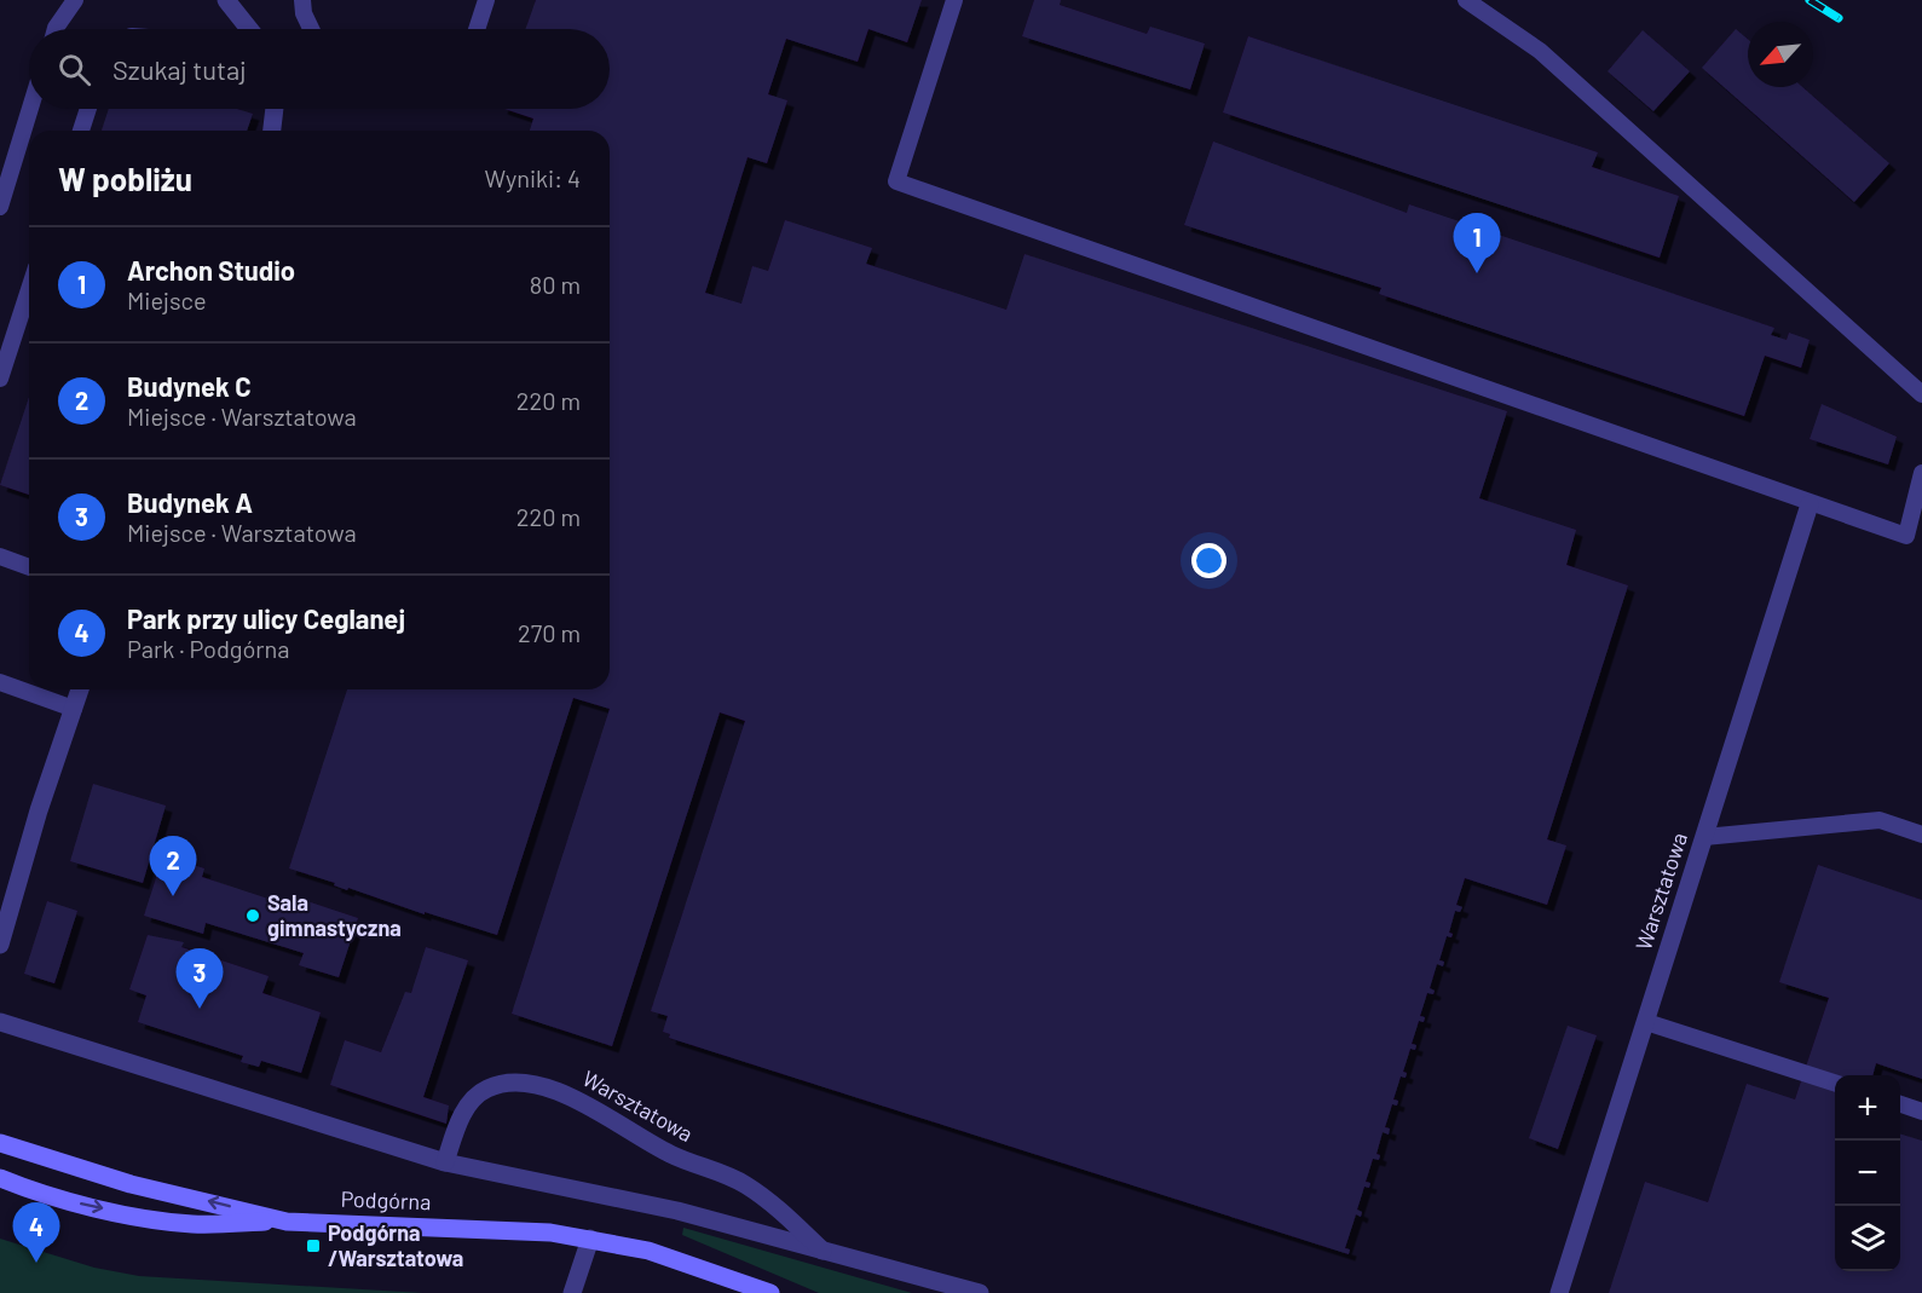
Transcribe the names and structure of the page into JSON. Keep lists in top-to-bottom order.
{
  "streets": {
    "street": ["Warsztatowa", "Podgórna"]
  },
  "places": {
    "other": ["Sala gimnastyczna"],
    "transit": ["Podgórna /Warsztatowa"]
  },
  "north": "bottom left",
  "page": {
    "search": "Szukaj tutaj",
    "heading": ["W pobliżu", "Wyniki: 4"],
    "pins": [
      "1",
      "2",
      "3",
      "4"
    ],
    "list": [
      {
        "mark": "1",
        "name": "Archon Studio",
        "note": "Miejsce",
        "value": "80 m"
      },
      {
        "mark": "2",
        "name": "Budynek C",
        "note": "Miejsce · Warsztatowa",
        "value": "220 m"
      },
      {
        "mark": "3",
        "name": "Budynek A",
        "note": "Miejsce · Warsztatowa",
        "value": "220 m"
      },
      {
        "mark": "4",
        "name": "Park przy ulicy Ceglanej",
        "note": "Park · Podgórna",
        "value": "270 m"
      }
    ],
    "map_buttons": ["+", "−"]
  }
}
